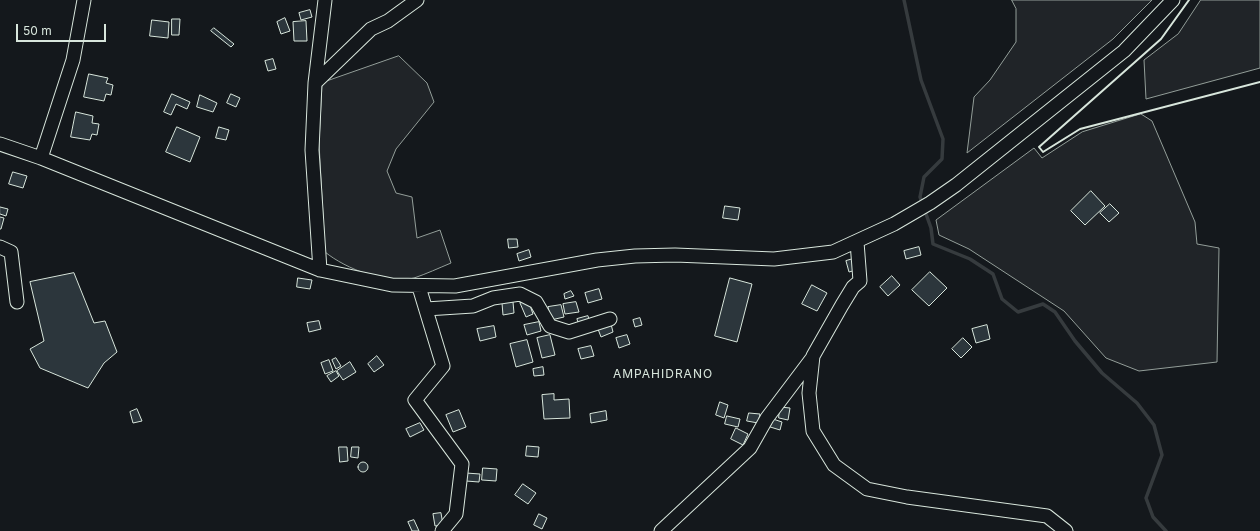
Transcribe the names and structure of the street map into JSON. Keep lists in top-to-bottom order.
{
  "districts": ["AMPAHIDRANO"],
  "scale_bar": "50 m"
}
